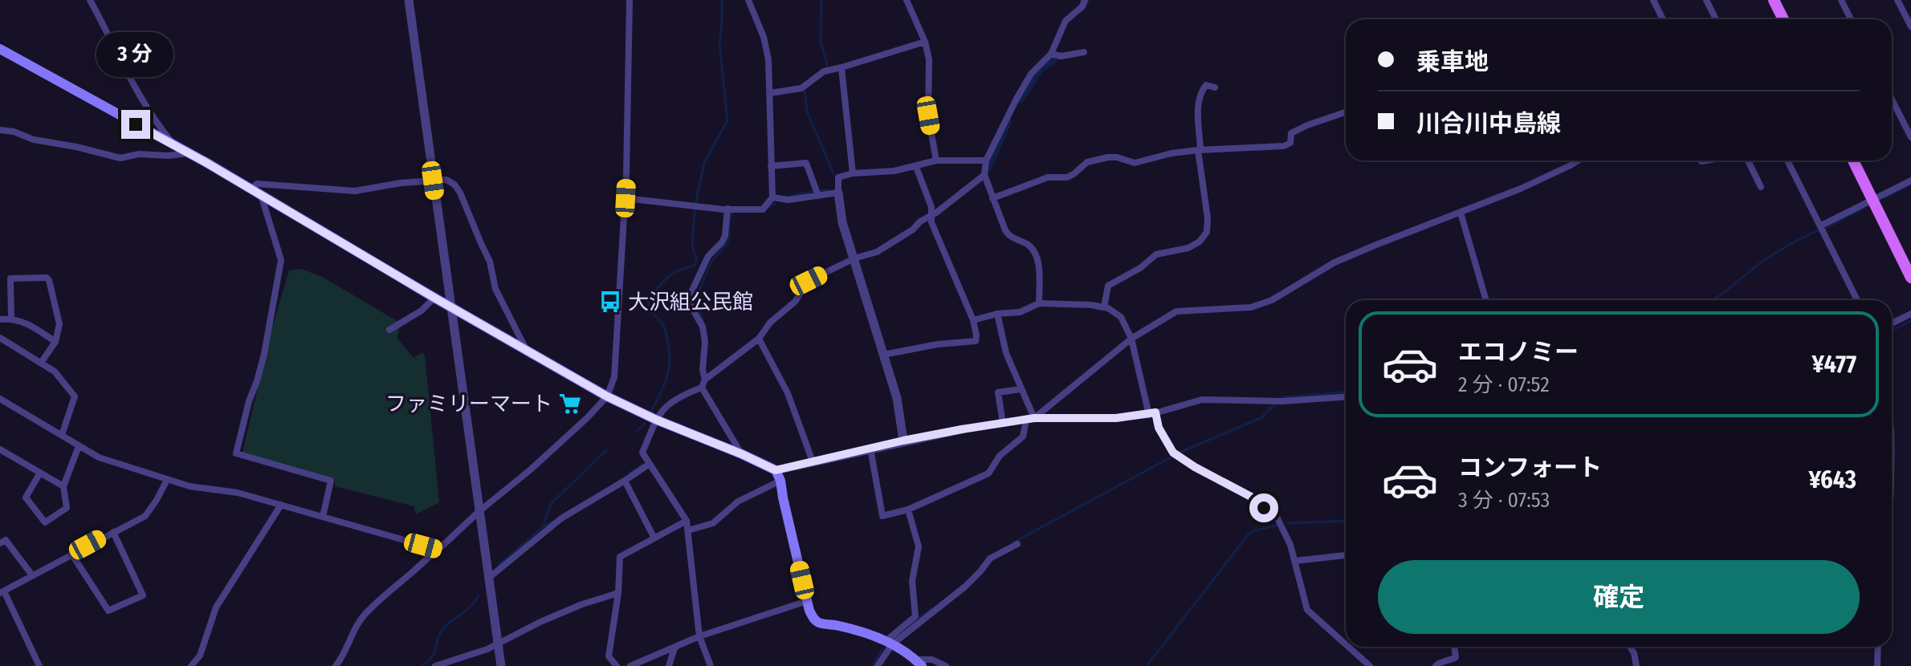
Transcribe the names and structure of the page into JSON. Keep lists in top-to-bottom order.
{
  "places": {
    "bus stop": ["大沢組公民館"],
    "supermarket": ["ファミリーマート"]
  },
  "page": {
    "banner": ["乗車地", "川合川中島線"],
    "bubble": "3 分",
    "list": [
      {
        "name": "エコノミー",
        "note": "2 分 · 07:52",
        "value": "¥477"
      },
      {
        "name": "コンフォート",
        "note": "3 分 · 07:53",
        "value": "¥643"
      }
    ],
    "buttons": "確定"
  }
}
